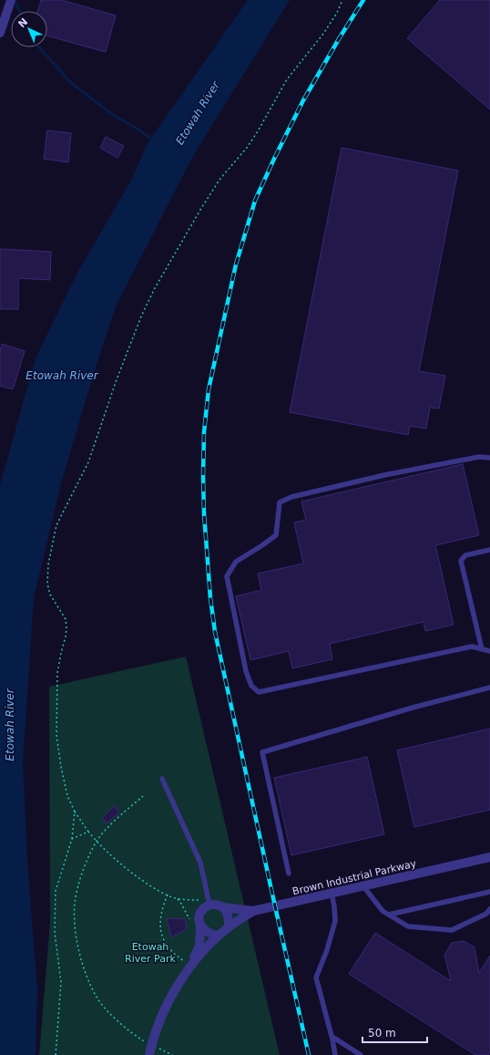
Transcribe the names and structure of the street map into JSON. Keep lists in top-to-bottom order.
{
  "streets": {
    "street": ["Brown Industrial Parkway"]
  },
  "water": ["Etowah River"],
  "parks": ["Etowah River Park"],
  "scale_bar": "50 m",
  "north": "top left"
}
